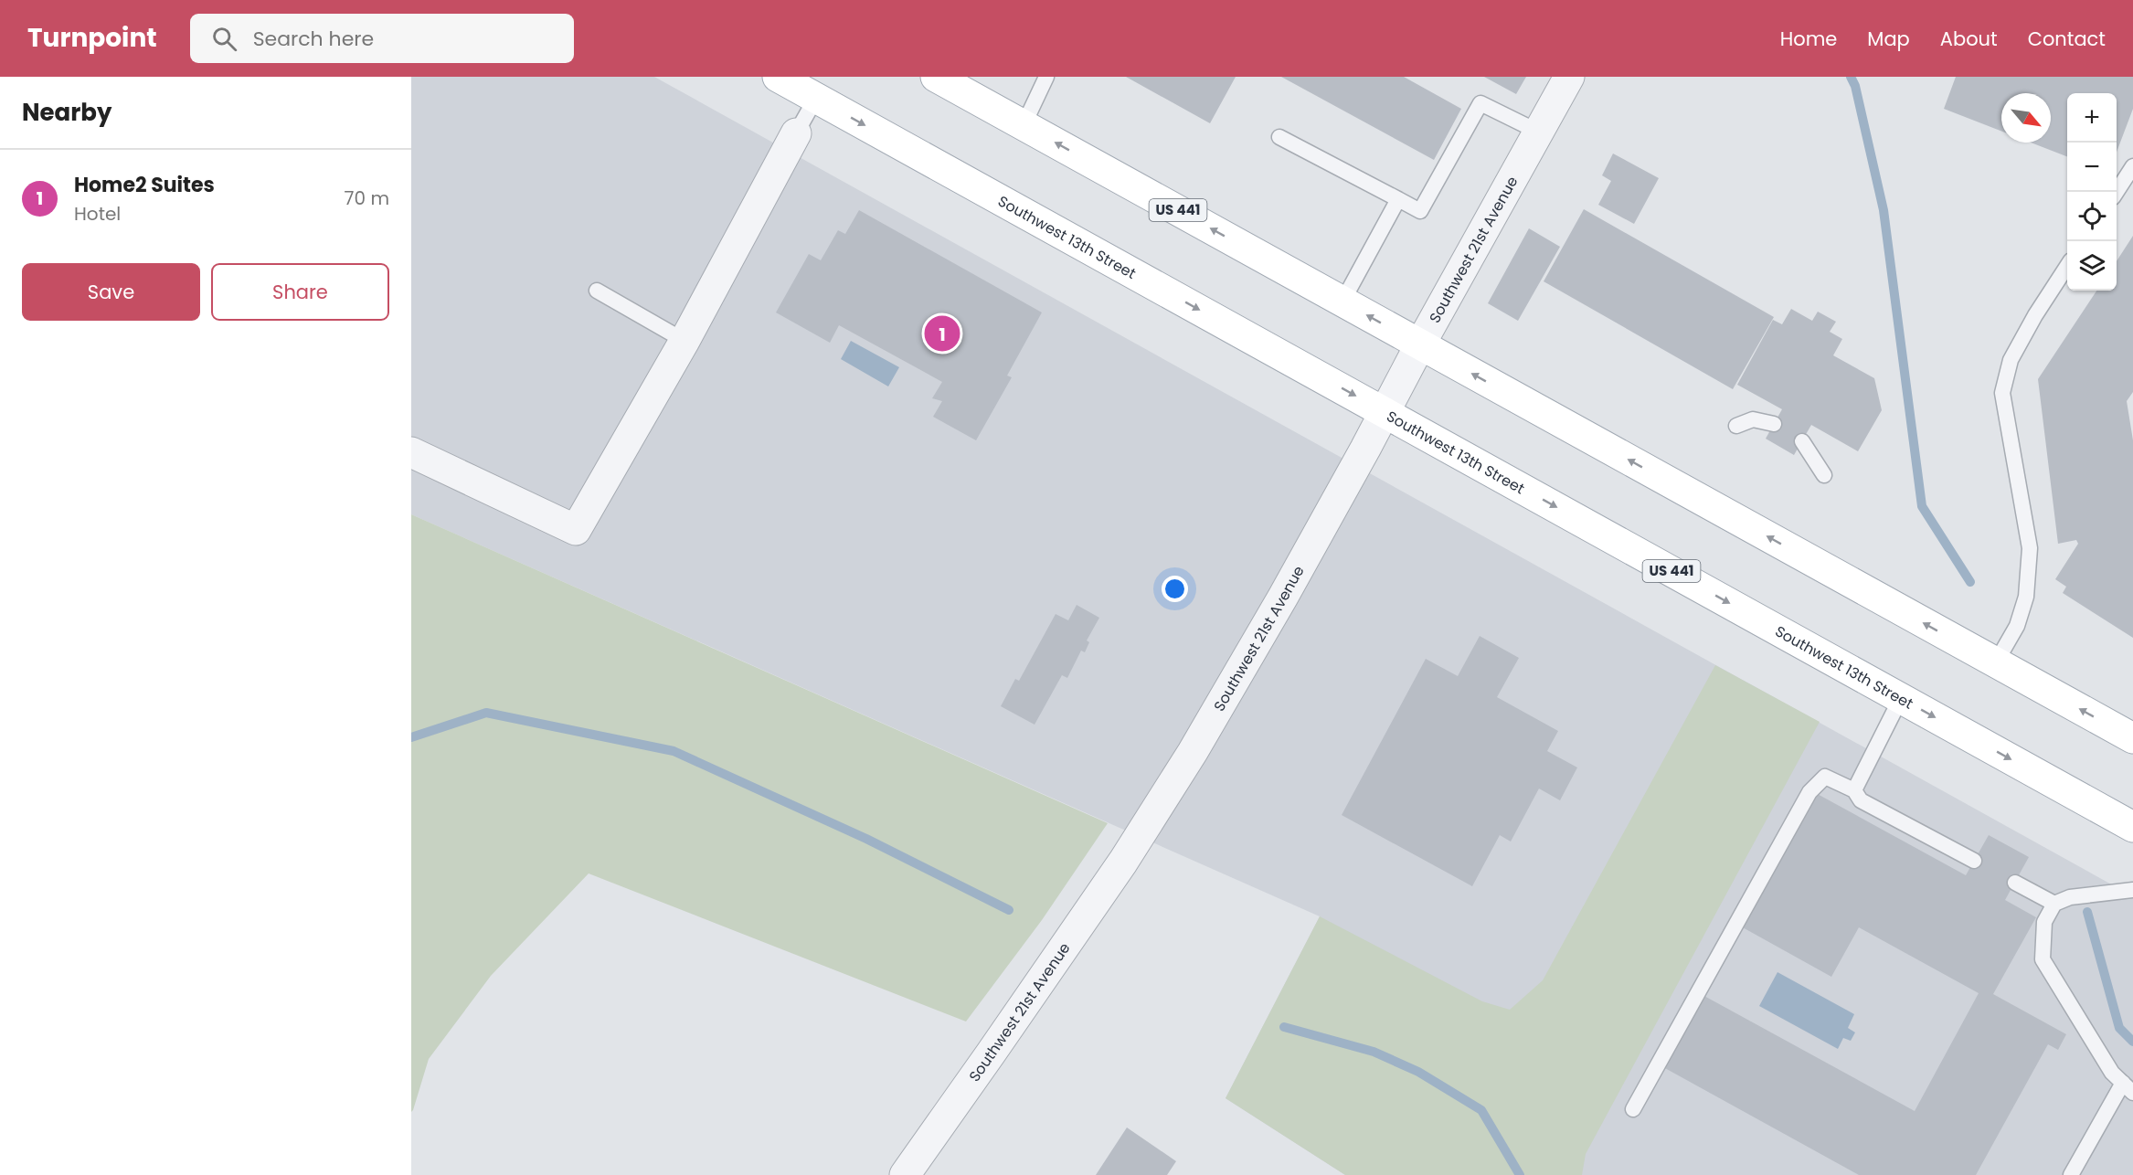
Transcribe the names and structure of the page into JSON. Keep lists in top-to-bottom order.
{
  "streets": {
    "main road": ["US 441", "Southwest 13th Street"],
    "street": ["Southwest 21st Avenue"]
  },
  "crossings": [
    ["US 441", "Southwest 21st Avenue"],
    ["Southwest 13th Street", "Southwest 21st Avenue"]
  ],
  "north": "bottom right",
  "page": {
    "header": "Turnpoint",
    "search": "Search here",
    "nav": [
      "Home",
      "Map",
      "About",
      "Contact"
    ],
    "heading": "Nearby",
    "map_buttons": ["+", "−"],
    "list": [
      {
        "mark": "1",
        "name": "Home2 Suites",
        "note": "Hotel",
        "value": "70 m"
      }
    ],
    "buttons": ["Save", "Share"],
    "pins": "1"
  }
}
